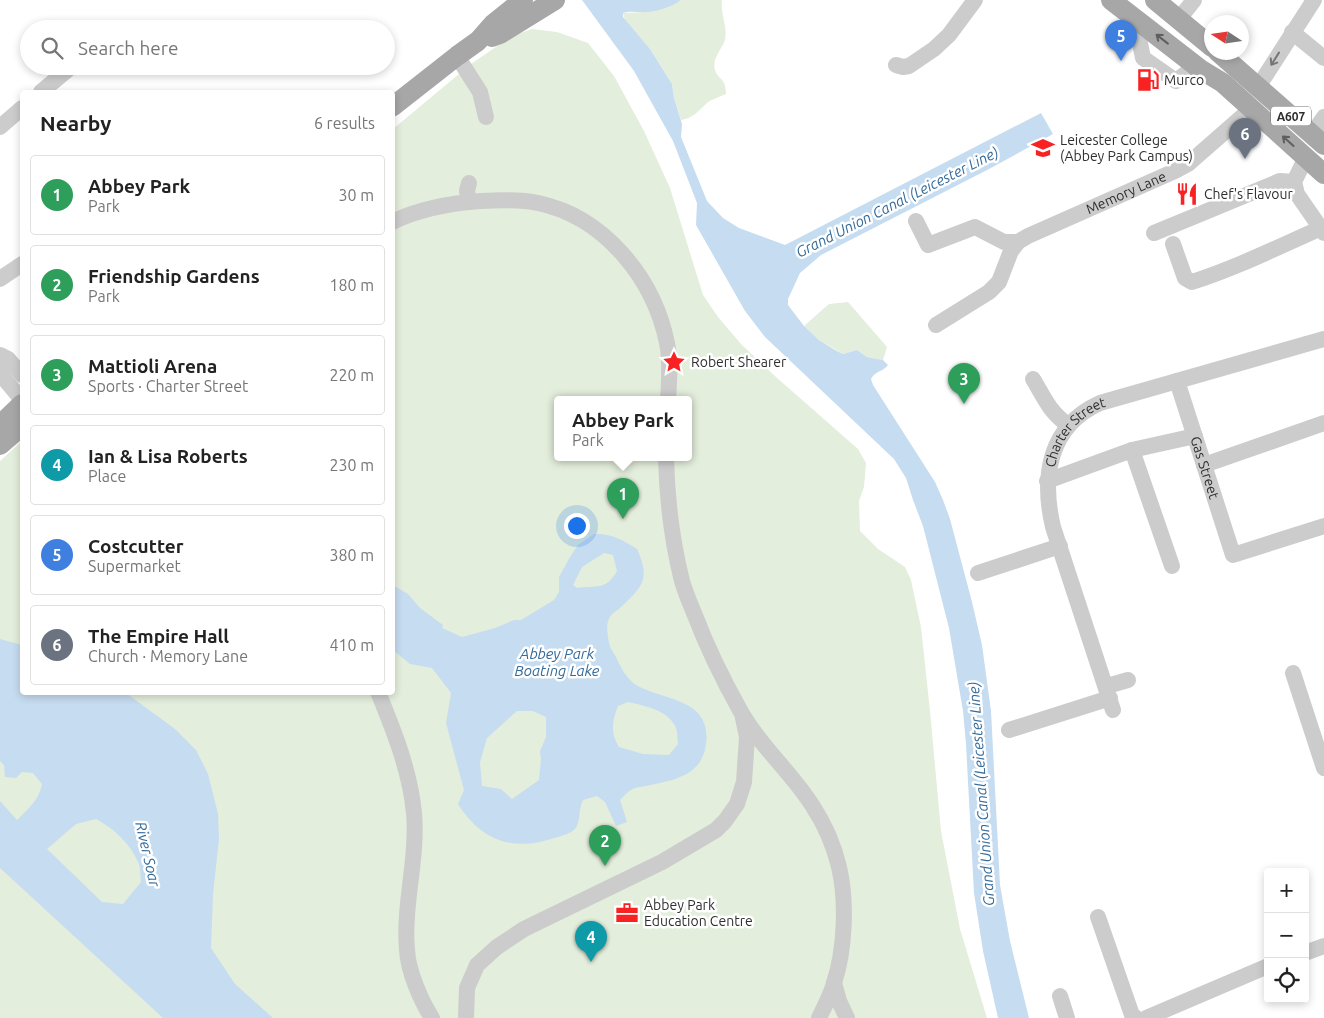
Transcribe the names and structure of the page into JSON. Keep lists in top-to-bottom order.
{
  "streets": {
    "main road": ["A607"],
    "street": ["Memory Lane", "Charter Street", "Gas Street"]
  },
  "crossings": [
    ["A607", "Memory Lane"],
    ["Charter Street", "Gas Street"]
  ],
  "water": ["Grand Union Canal (Leicester Line)", "Abbey Park Boating Lake", "River Soar"],
  "places": {
    "fuel station": ["Murco"],
    "school or university": ["Leicester College (Abbey Park Campus)"],
    "restaurant": ["Chef's Flavour"],
    "place": ["Robert Shearer"],
    "office": ["Abbey Park Education Centre"]
  },
  "north": "left",
  "page": {
    "pins": [
      "5",
      "6",
      "3",
      "1",
      "2",
      "4"
    ],
    "search": "Search here",
    "heading": ["Nearby", "6 results"],
    "list": [
      {
        "mark": "1",
        "name": "Abbey Park",
        "note": "Park",
        "value": "30 m"
      },
      {
        "mark": "2",
        "name": "Friendship Gardens",
        "note": "Park",
        "value": "180 m"
      },
      {
        "mark": "3",
        "name": "Mattioli Arena",
        "note": "Sports · Charter Street",
        "value": "220 m"
      },
      {
        "mark": "4",
        "name": "Ian & Lisa Roberts",
        "note": "Place",
        "value": "230 m"
      },
      {
        "mark": "5",
        "name": "Costcutter",
        "note": "Supermarket",
        "value": "380 m"
      },
      {
        "mark": "6",
        "name": "The Empire Hall",
        "note": "Church · Memory Lane",
        "value": "410 m"
      }
    ],
    "popup": ["Abbey Park", "Park"],
    "map_buttons": ["+", "−"]
  }
}
